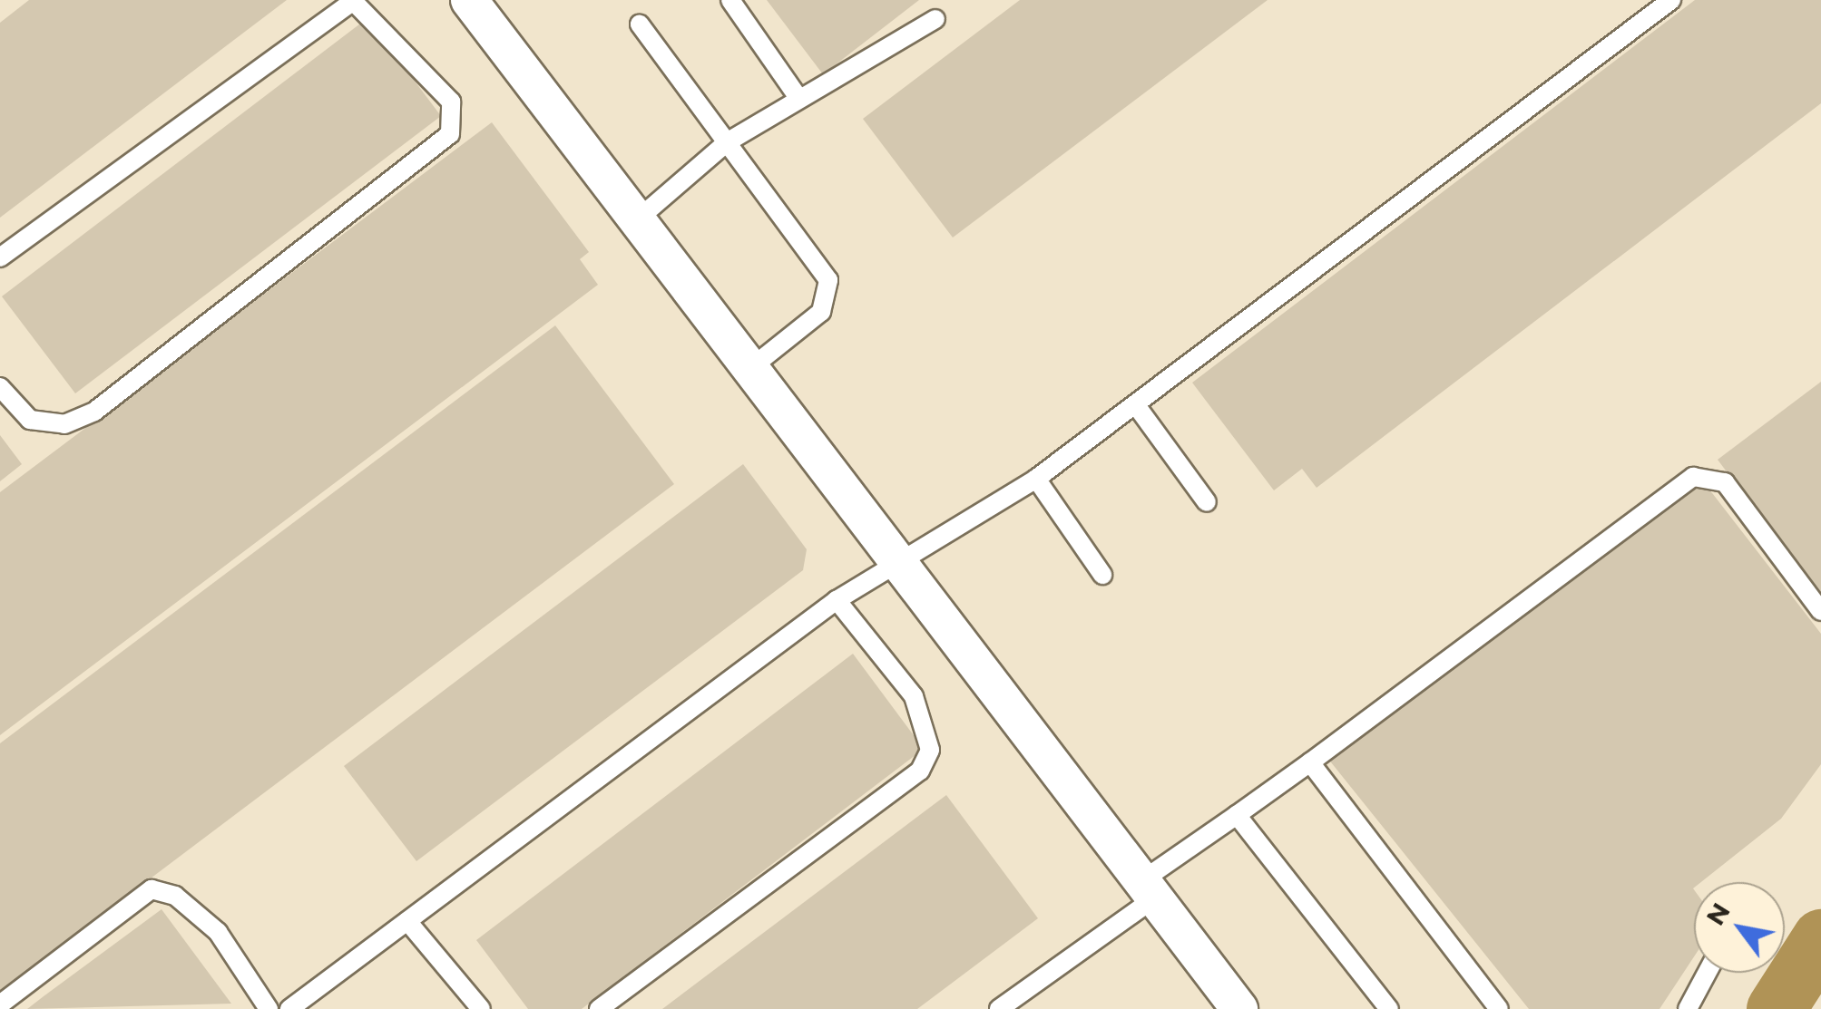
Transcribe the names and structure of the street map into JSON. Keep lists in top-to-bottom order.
{
  "north": "top left"
}
